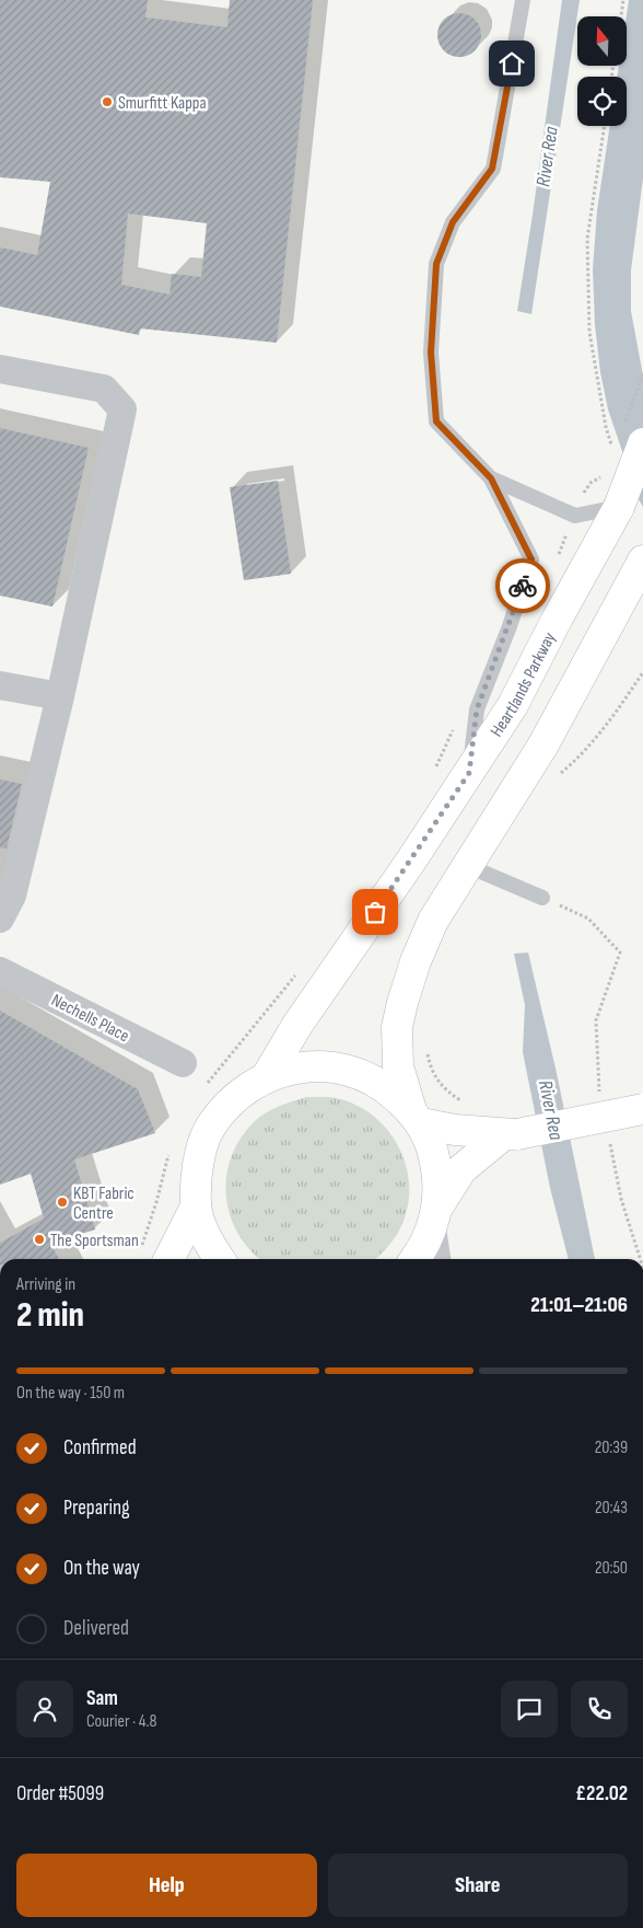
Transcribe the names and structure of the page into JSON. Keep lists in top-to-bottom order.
{
  "streets": {
    "main road": ["Heartlands Parkway"],
    "street": ["Nechells Place"]
  },
  "water": ["River Rea"],
  "places": ["Smurfitt Kappa", "KBT Fabric Centre", "The Sportsman"],
  "north": "top",
  "page": {
    "heading": ["2 min", "Arriving in", "21:01–21:06"],
    "panel": [
      "Sam",
      "Courier · 4.8",
      "Order #5099",
      "£22.02"
    ],
    "bar": "On the way · 150 m",
    "list": [
      ["Confirmed", "20:39"],
      ["Preparing", "20:43"],
      ["On the way", "20:50"],
      "Delivered"
    ],
    "buttons": ["Help", "Share"]
  }
}
